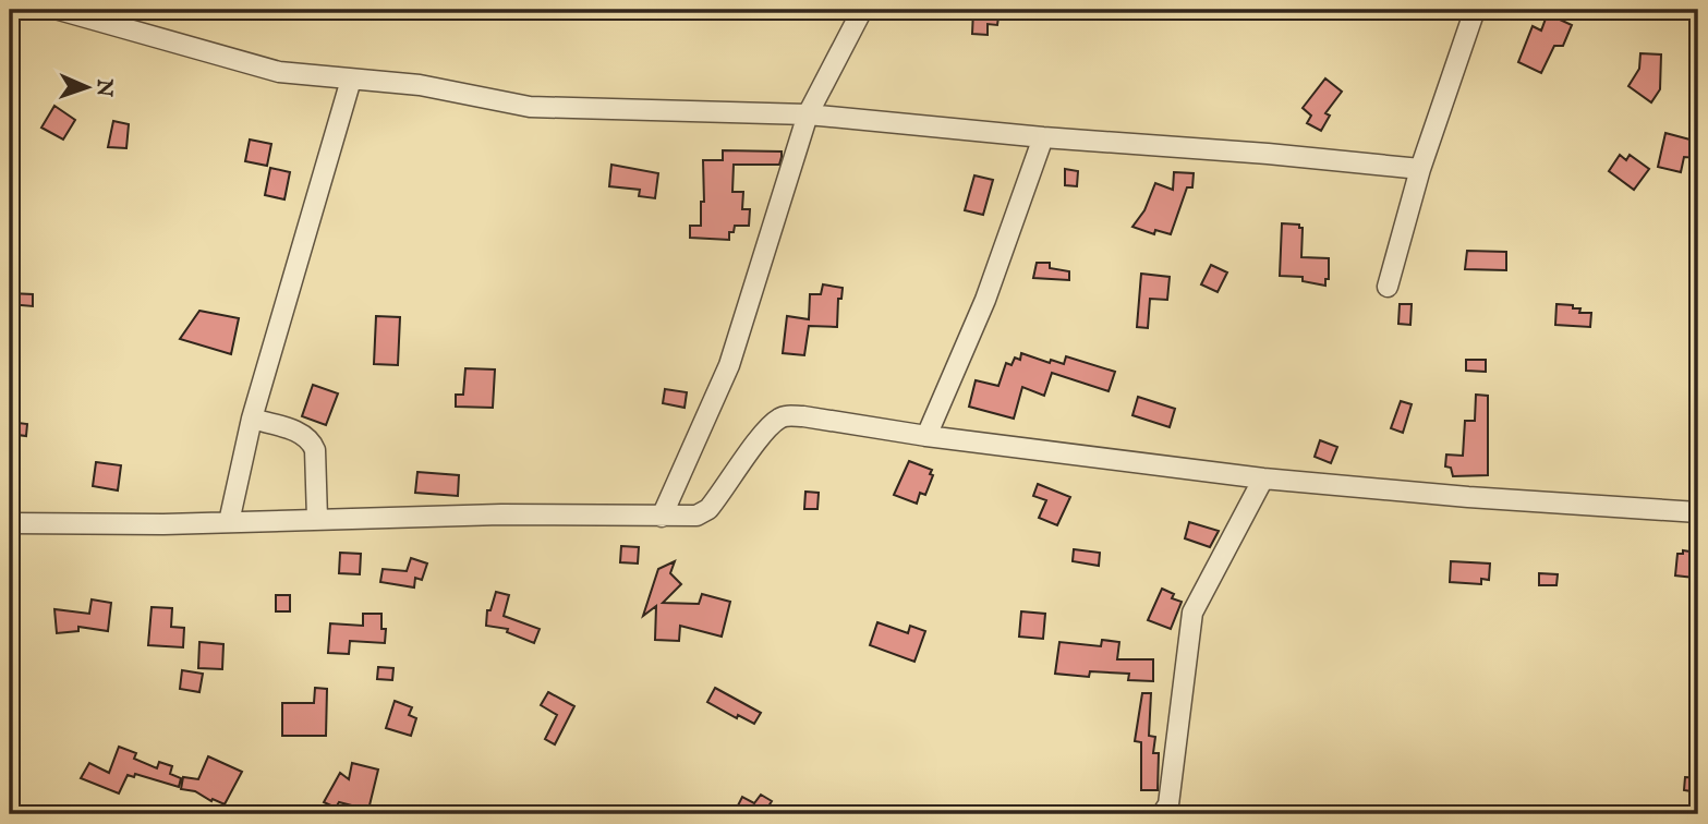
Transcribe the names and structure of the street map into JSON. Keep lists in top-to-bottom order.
{
  "north": "right"
}
